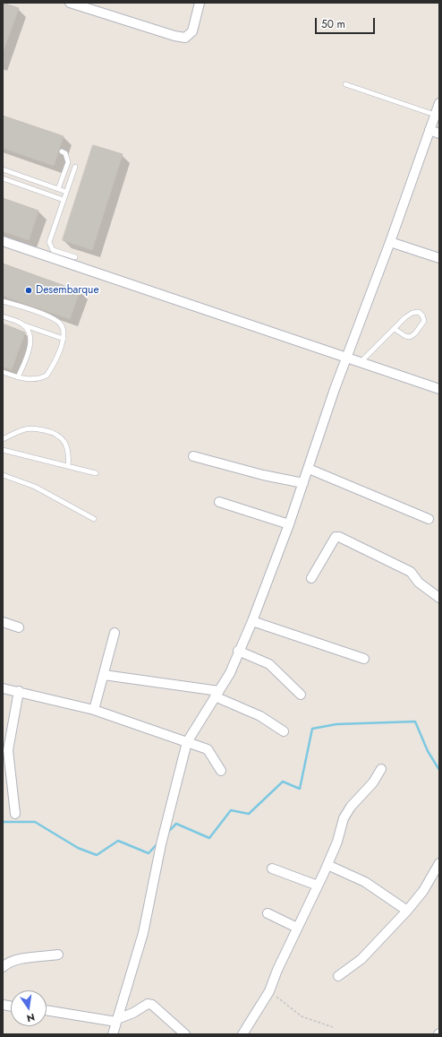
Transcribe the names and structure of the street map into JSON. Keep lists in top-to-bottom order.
{
  "places": ["Desembarque"],
  "scale_bar": "50 m",
  "north": "bottom"
}
